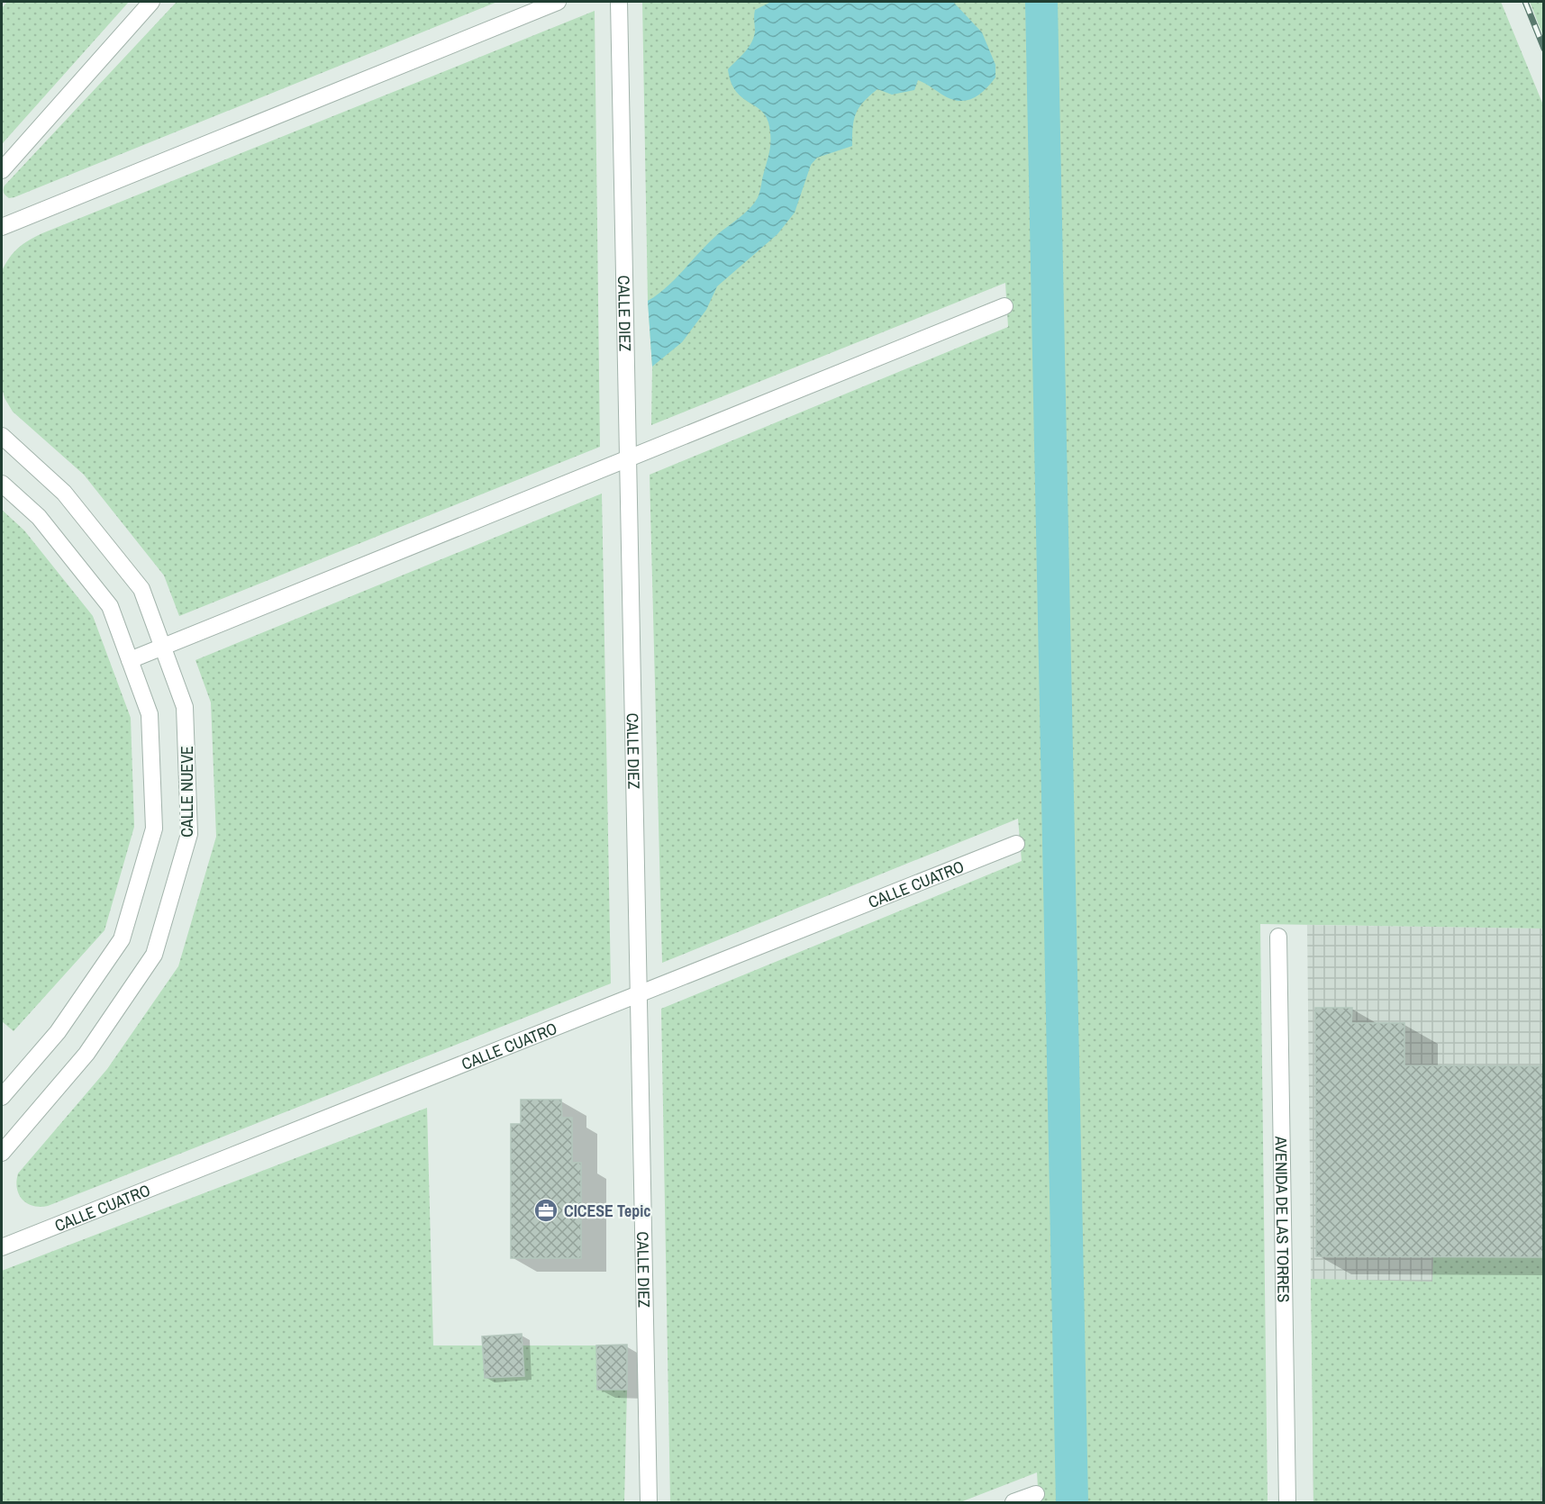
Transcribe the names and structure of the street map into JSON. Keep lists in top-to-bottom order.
{
  "streets": {
    "street": [
      "CALLE DIEZ",
      "CALLE NUEVE",
      "CALLE CUATRO",
      "AVENIDA DE LAS TORRES"
    ]
  },
  "crossings": [
    ["CALLE DIEZ", "CALLE CUATRO"]
  ],
  "places": {
    "office": ["CICESE Tepic"]
  }
}
